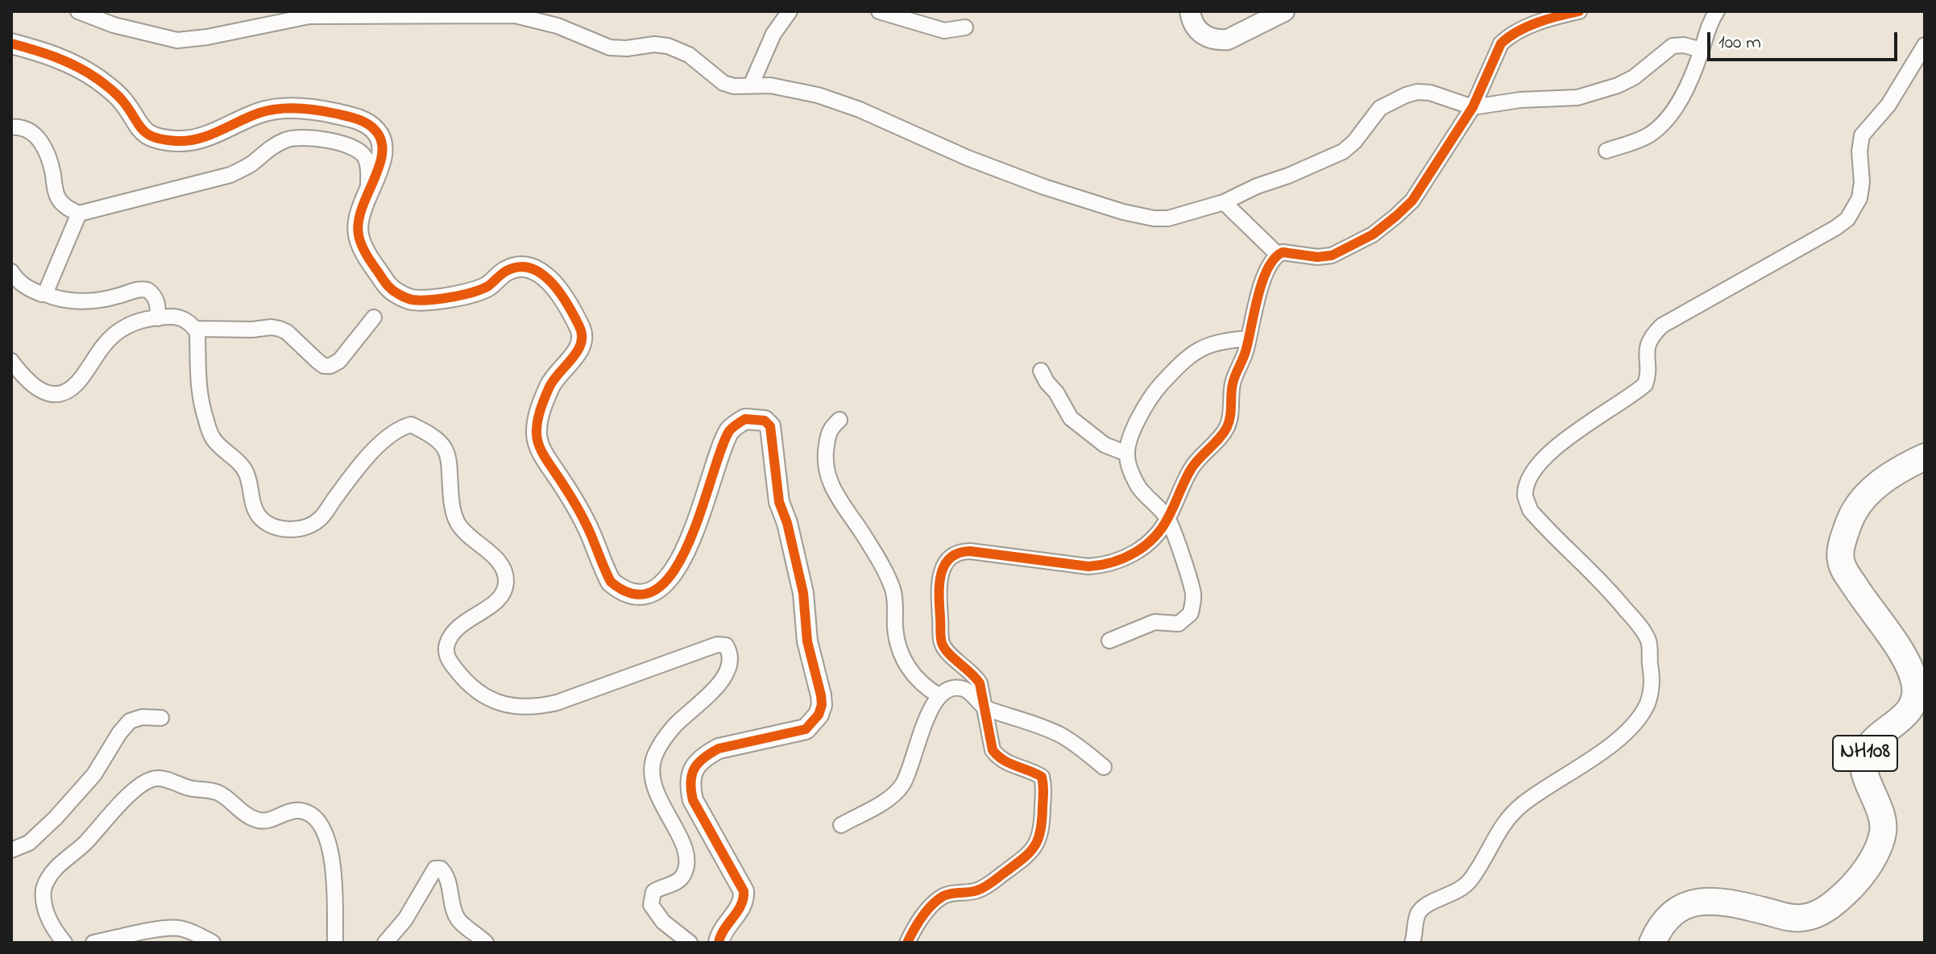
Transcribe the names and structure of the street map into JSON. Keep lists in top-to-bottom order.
{
  "streets": {
    "highway": ["NH108"]
  },
  "scale_bar": "100 m"
}
